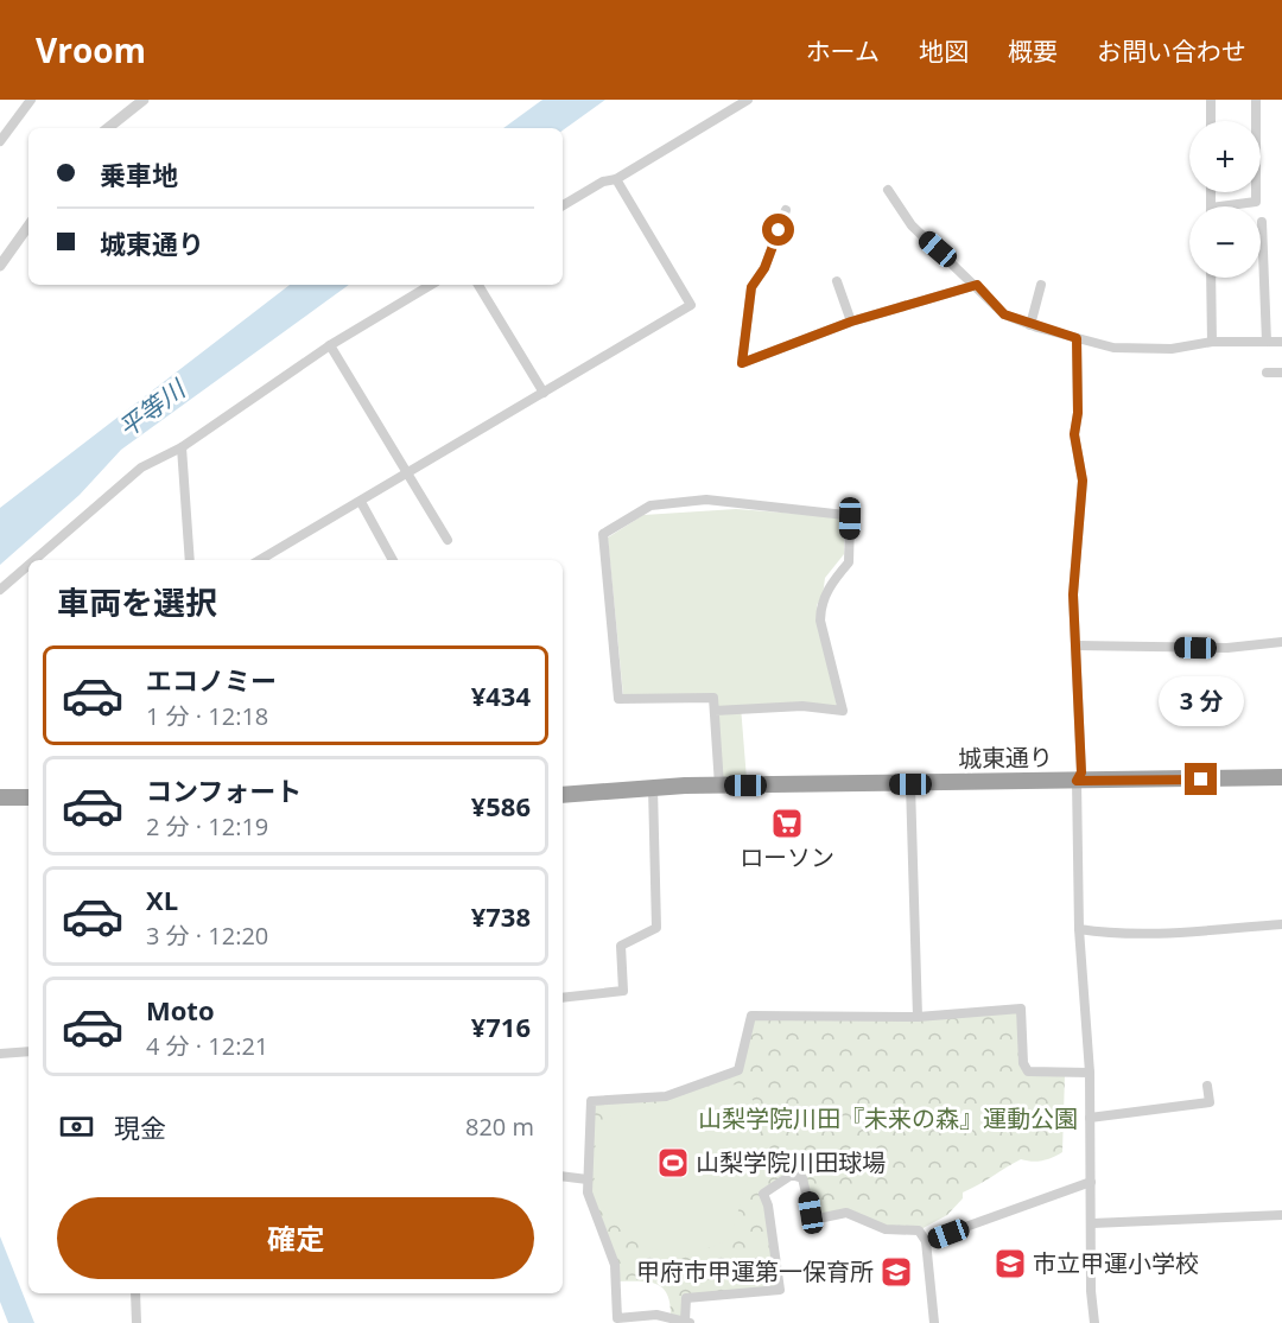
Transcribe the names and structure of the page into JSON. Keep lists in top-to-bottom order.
{
  "streets": {
    "highway": ["城東通り"]
  },
  "water": ["平等川"],
  "parks": ["山梨学院川田『未来の森』運動公園"],
  "places": {
    "supermarket": ["ローソン"],
    "sports": ["山梨学院川田球場"],
    "school or university": ["市立甲運小学校", "甲府市甲運第一保育所"]
  },
  "page": {
    "header": "Vroom",
    "nav": [
      "ホーム",
      "地図",
      "概要",
      "お問い合わせ"
    ],
    "map_buttons": ["+", "−"],
    "banner": ["乗車地", "城東通り"],
    "heading": "車両を選択",
    "list": [
      {
        "name": "エコノミー",
        "note": "1 分 · 12:18",
        "value": "¥434"
      },
      {
        "name": "コンフォート",
        "note": "2 分 · 12:19",
        "value": "¥586"
      },
      {
        "name": "XL",
        "note": "3 分 · 12:20",
        "value": "¥738"
      },
      {
        "name": "Moto",
        "note": "4 分 · 12:21",
        "value": "¥716"
      }
    ],
    "bubble": "3 分",
    "pay": ["現金", "820 m"],
    "buttons": "確定"
  }
}
